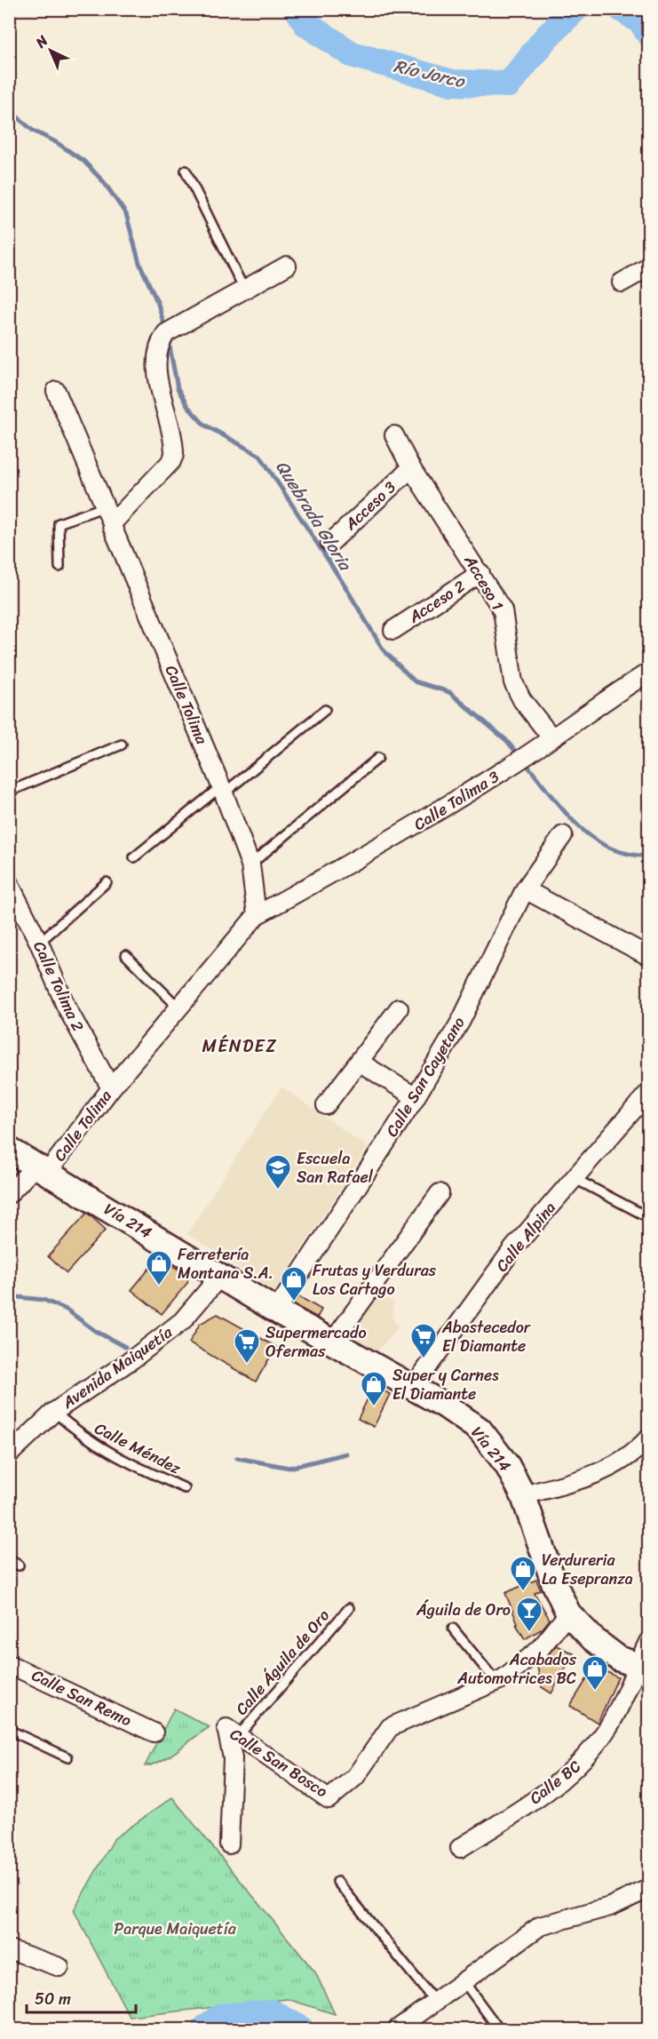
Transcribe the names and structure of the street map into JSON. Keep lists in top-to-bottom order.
{
  "streets": {
    "main road": ["Vía 214"],
    "street": [
      "Acceso 3",
      "Acceso 1",
      "Acceso 2",
      "Calle Tolima",
      "Calle Tolima 3",
      "Calle Tolima 2",
      "Calle San Cayetano",
      "Calle Alpina",
      "Avenida Maiquetía",
      "Calle San Remo",
      "Calle San Bosco",
      "Calle BC"
    ],
    "lane": ["Calle Méndez", "Calle Águila de Oro"]
  },
  "crossings": [
    ["Acceso 3", "Acceso 1"],
    ["Acceso 1", "Acceso 2"],
    ["Acceso 1", "Calle Tolima 3"],
    ["Calle Tolima", "Calle Tolima 3"],
    ["Calle Tolima", "Calle Tolima 2"],
    ["Calle Tolima", "Vía 214"],
    ["Calle San Cayetano", "Vía 214"],
    ["Vía 214", "Calle Alpina"],
    ["Vía 214", "Avenida Maiquetía"],
    ["Vía 214", "Calle San Bosco"],
    ["Vía 214", "Calle BC"],
    ["Avenida Maiquetía", "Calle Méndez"],
    ["Calle Águila de Oro", "Calle San Bosco"]
  ],
  "districts": ["MÉNDEZ"],
  "water": ["Río Jorco", "Quebrada Gloria"],
  "parks": ["Parque Maiquetía"],
  "places": {
    "school or university": ["Escuela San Rafael"],
    "shop": [
      "Ferretería Montana S.A.",
      "Frutas y Verduras Los Cartago",
      "Super y Carnes El Diamante",
      "Verdureria La Esepranza",
      "Acabados Automotrices BC"
    ],
    "supermarket": ["Abastecedor El Diamante", "Supermercado Ofermas"],
    "bar": ["Águila de Oro"]
  },
  "scale_bar": "50 m",
  "north": "top left"
}
